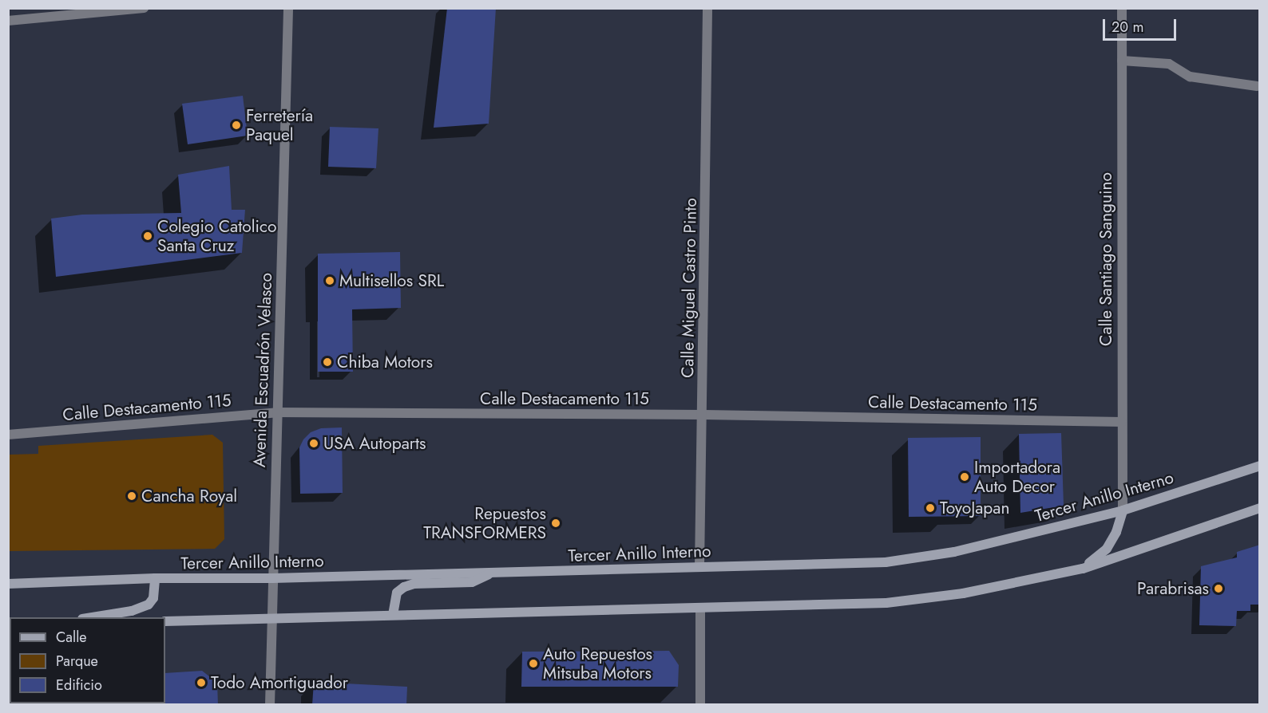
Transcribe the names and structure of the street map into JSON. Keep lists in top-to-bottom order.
{
  "streets": {
    "main road": ["Tercer Anillo Interno"],
    "street": [
      "Calle Santiago Sanguino",
      "Calle Miguel Castro Pinto",
      "Avenida Escuadrón Velasco",
      "Calle Destacamento 115"
    ]
  },
  "crossings": [
    ["Calle Santiago Sanguino", "Calle Destacamento 115"],
    ["Calle Santiago Sanguino", "Tercer Anillo Interno"],
    ["Calle Miguel Castro Pinto", "Calle Destacamento 115"],
    ["Calle Miguel Castro Pinto", "Tercer Anillo Interno"],
    ["Avenida Escuadrón Velasco", "Calle Destacamento 115"],
    ["Avenida Escuadrón Velasco", "Tercer Anillo Interno"]
  ],
  "places": [
    "Ferretería Paquel",
    "Colegio Catolico Santa Cruz",
    "Multisellos SRL",
    "Chiba Motors",
    "USA Autoparts",
    "Importadora Auto Decor",
    "Cancha Royal",
    "ToyoJapan",
    "Repuestos TRANSFORMERS",
    "Parabrisas",
    "Auto Repuestos Mitsuba Motors",
    "Todo Amortiguador"
  ],
  "legend": ["Calle", "Parque", "Edificio"],
  "scale_bar": "20 m"
}
